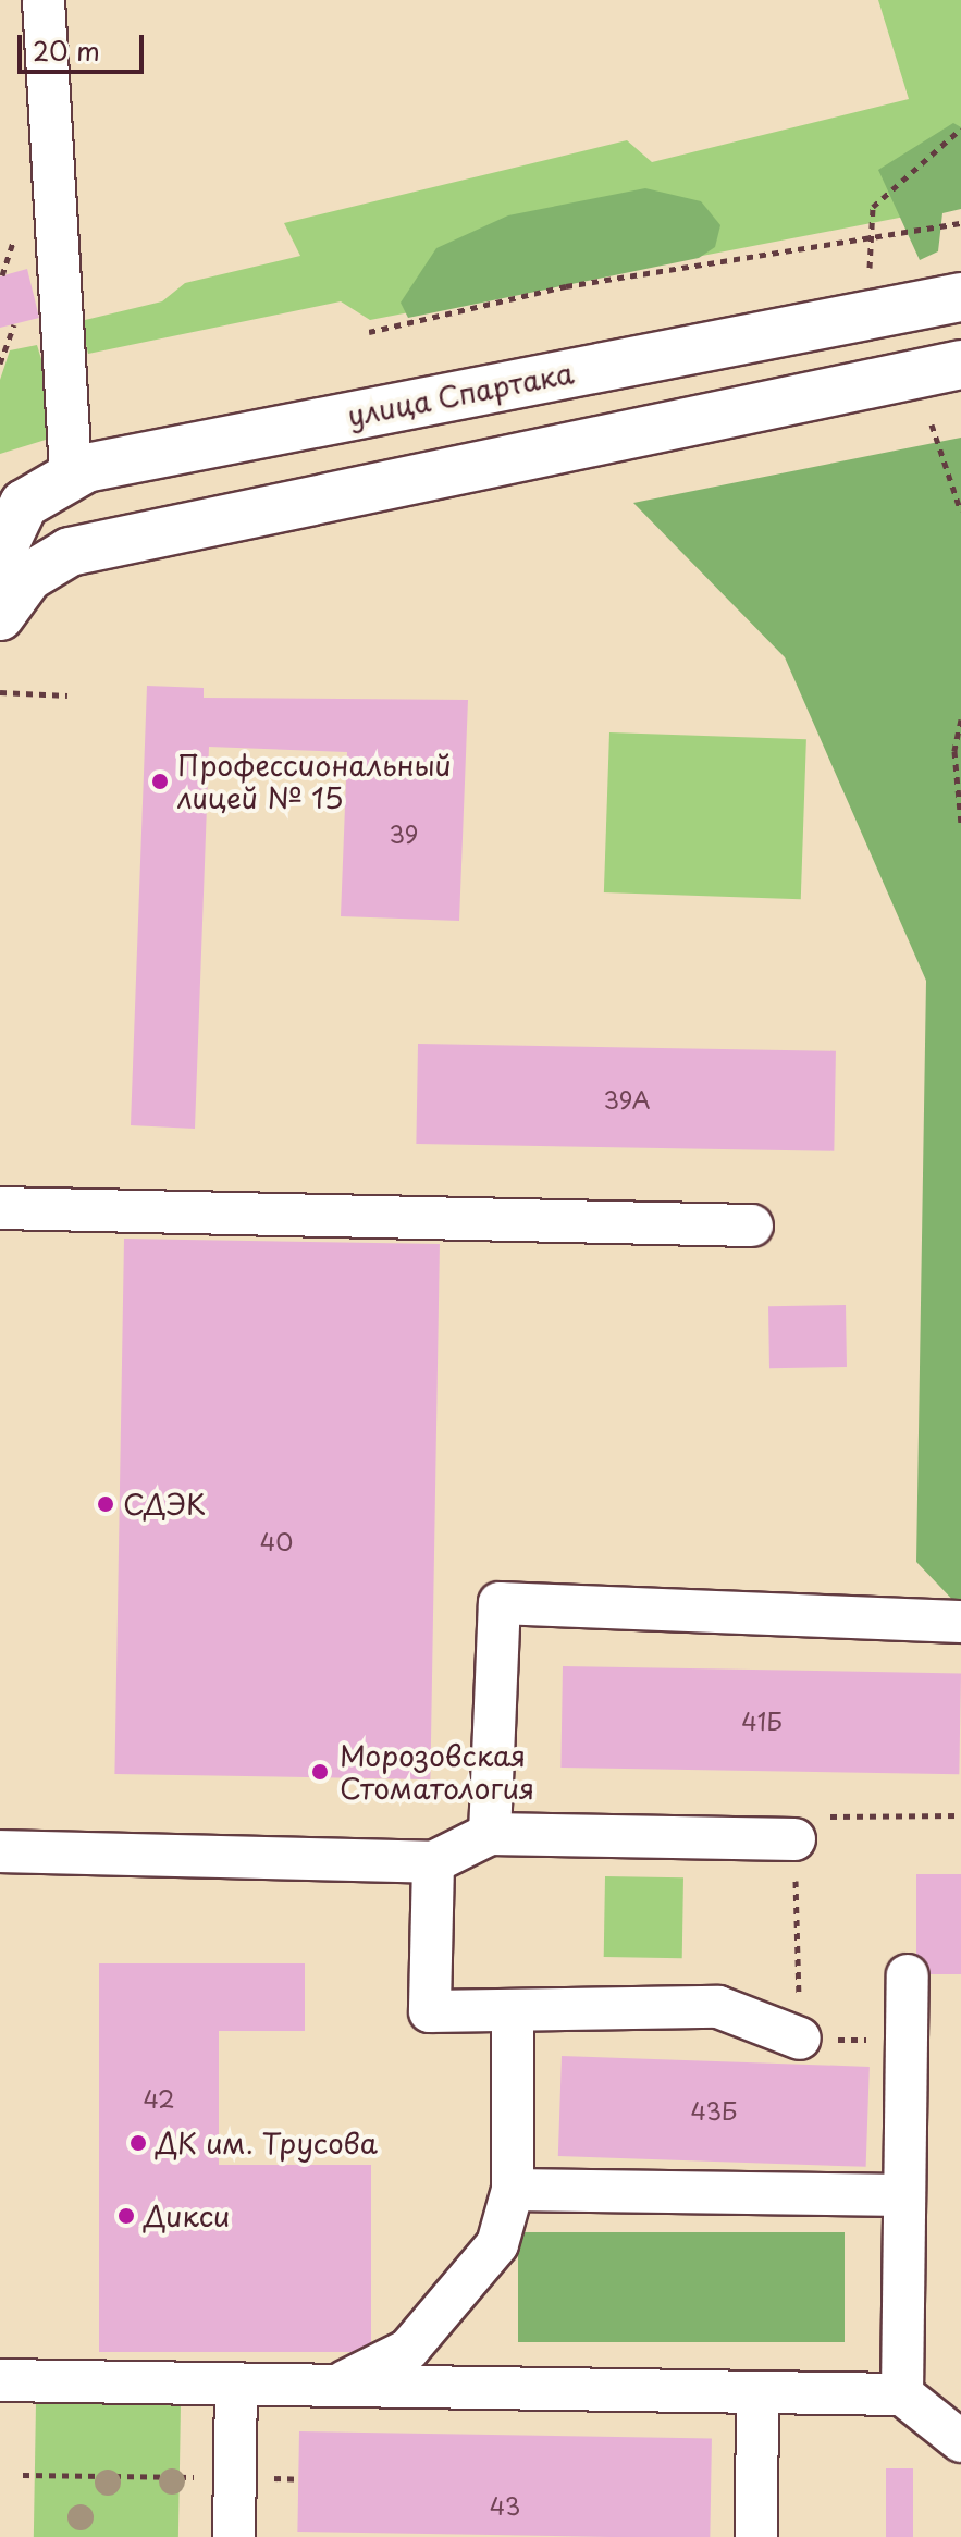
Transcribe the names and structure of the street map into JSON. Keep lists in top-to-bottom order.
{
  "streets": {
    "main road": ["улица Спартака"]
  },
  "places": [
    "Профессиональный лицей № 15",
    "СДЭК",
    "Морозовская Стоматология",
    "ДК им. Трусова",
    "Дикси"
  ],
  "house_numbers": [
    "39",
    "39А",
    "40",
    "41Б",
    "42",
    "43Б",
    "43"
  ],
  "scale_bar": "20 m"
}
